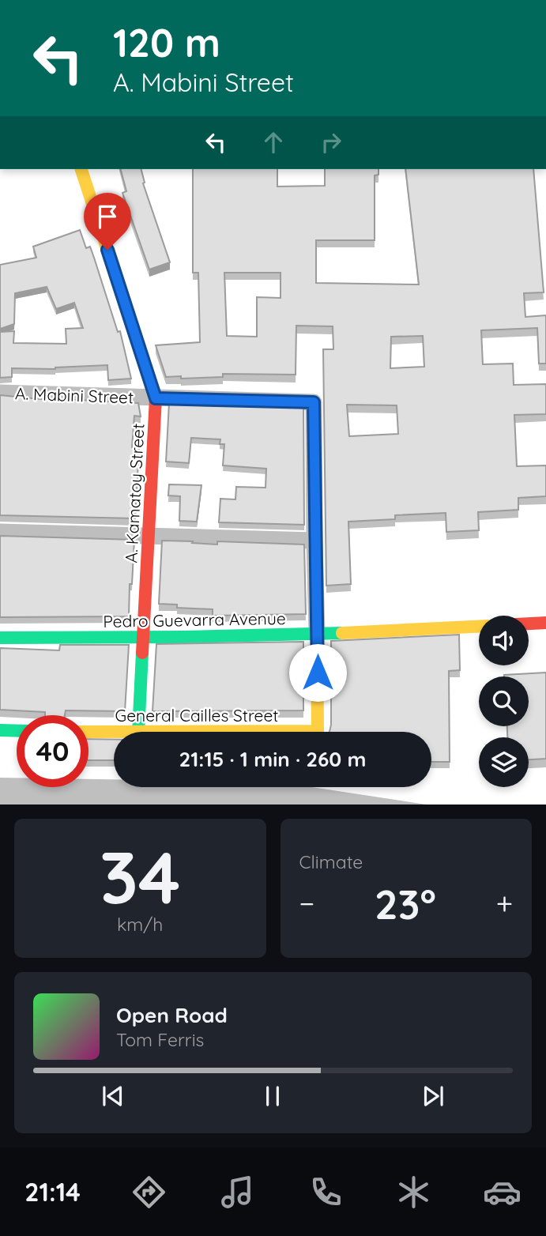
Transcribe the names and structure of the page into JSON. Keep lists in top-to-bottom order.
{
  "streets": {
    "street": [
      "A. Mabini Street",
      "A. Kamatoy Street",
      "Pedro Guevarra Avenue",
      "General Cailles Street"
    ]
  },
  "crossings": [
    ["A. Mabini Street", "A. Kamatoy Street"],
    ["A. Kamatoy Street", "Pedro Guevarra Avenue"],
    ["Pedro Guevarra Avenue", "General Cailles Street"]
  ],
  "page": {
    "turn": ["120 m", "A. Mabini Street"],
    "limit": "40",
    "trip": "21:15 · 1 min · 260 m",
    "tile": [
      ["34", "km/h"],
      "Climate"
    ],
    "heat": ["−", "23°", "+"],
    "song": ["Open Road", "Tom Ferris"],
    "tabs": "21:14"
  }
}
